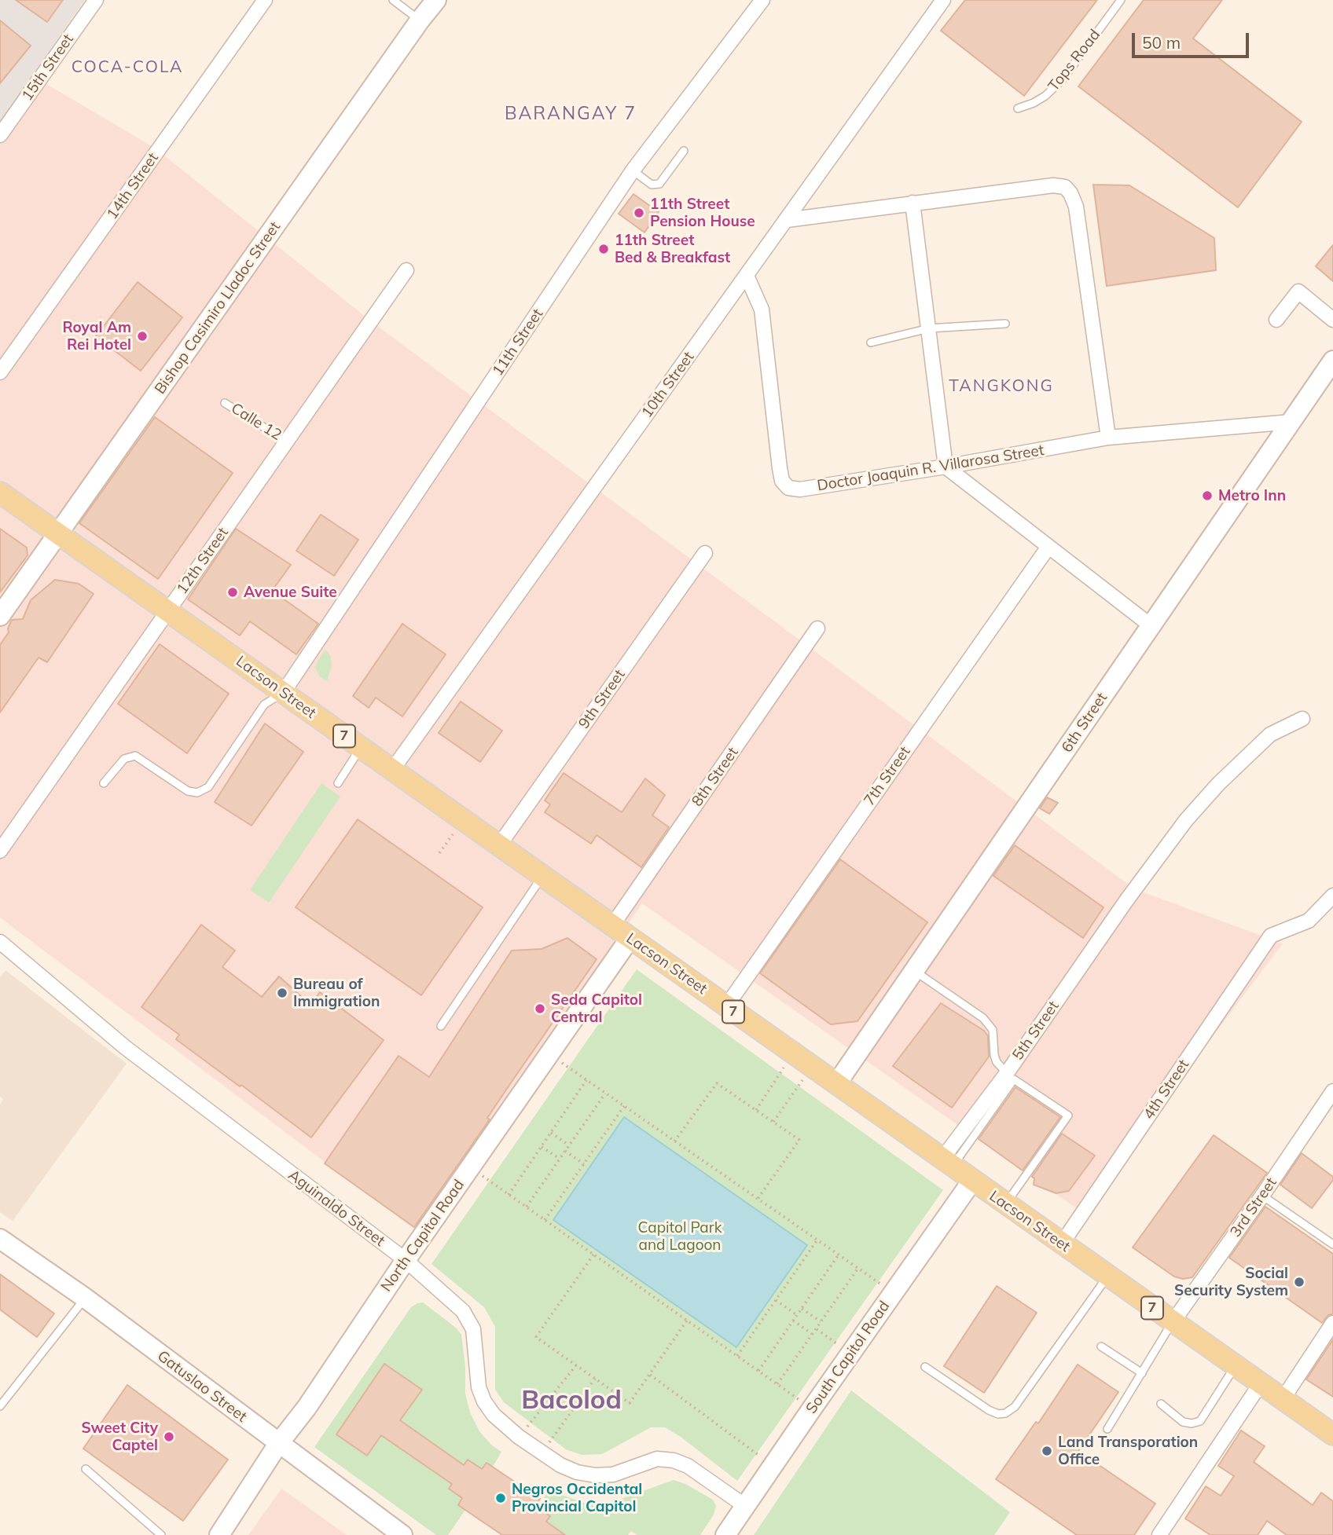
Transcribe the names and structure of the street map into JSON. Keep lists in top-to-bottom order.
{
  "streets": {
    "main road": ["Lacson Street", "7"],
    "street": [
      "15th Street",
      "14th Street",
      "Bishop Casimiro Lladoc Street",
      "11th Street",
      "10th Street",
      "Doctor Joaquin R. Villarosa Street",
      "12th Street",
      "9th Street",
      "6th Street",
      "7th Street",
      "8th Street",
      "5th Street",
      "4th Street",
      "3rd Street",
      "Aguinaldo Street",
      "North Capitol Road",
      "South Capitol Road",
      "Gatuslao Street"
    ],
    "lane": ["Tops Road", "Calle 12"]
  },
  "crossings": [
    ["Bishop Casimiro Lladoc Street", "Lacson Street"],
    ["11th Street", "Lacson Street"],
    ["10th Street", "Doctor Joaquin R. Villarosa Street"],
    ["10th Street", "Lacson Street"],
    ["Calle 12", "12th Street"],
    ["Doctor Joaquin R. Villarosa Street", "6th Street"],
    ["12th Street", "Lacson Street"],
    ["Lacson Street", "9th Street"],
    ["Lacson Street", "6th Street"],
    ["Lacson Street", "7th Street"],
    ["Lacson Street", "8th Street"],
    ["Lacson Street", "5th Street"],
    ["Lacson Street", "4th Street"],
    ["Lacson Street", "3rd Street"],
    ["Lacson Street", "North Capitol Road"],
    ["Lacson Street", "South Capitol Road"],
    ["Aguinaldo Street", "North Capitol Road"],
    ["Aguinaldo Street", "South Capitol Road"],
    ["North Capitol Road", "Gatuslao Street"]
  ],
  "districts": [
    "COCA-COLA",
    "BARANGAY 7",
    "TANGKONG",
    "Bacolod"
  ],
  "parks": ["Capitol Park and Lagoon"],
  "places": [
    "11th Street Pension House",
    "11th Street Bed & Breakfast",
    "Royal Am Rei Hotel",
    "Metro Inn",
    "Avenue Suite",
    "Bureau of Immigration",
    "Seda Capitol Central",
    "Social Security System",
    "Sweet City Captel",
    "Land Transporation Office",
    "Negros Occidental Provincial Capitol"
  ],
  "scale_bar": "50 m"
}
